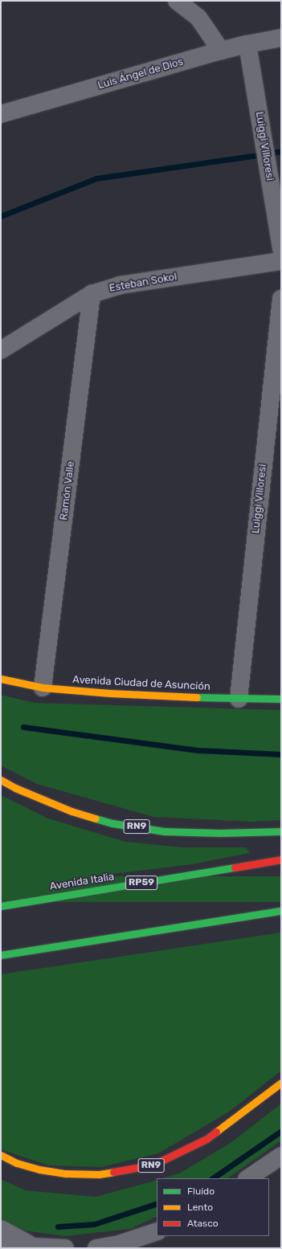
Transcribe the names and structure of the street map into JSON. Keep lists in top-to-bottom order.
{
  "streets": {
    "main road": [
      "Avenida Ciudad de Asunción",
      "RN9",
      "Avenida Italia",
      "RP59"
    ],
    "street": [
      "Luis Ángel de Dios",
      "Luiggi Villoresi",
      "Esteban Sokol",
      "Ramón Valle"
    ]
  },
  "crossings": [
    ["Luis Ángel de Dios", "Luiggi Villoresi"],
    ["Luiggi Villoresi", "Avenida Ciudad de Asunción"],
    ["Esteban Sokol", "Ramón Valle"],
    ["Ramón Valle", "Avenida Ciudad de Asunción"]
  ],
  "legend": ["Fluido", "Lento", "Atasco"]
}
